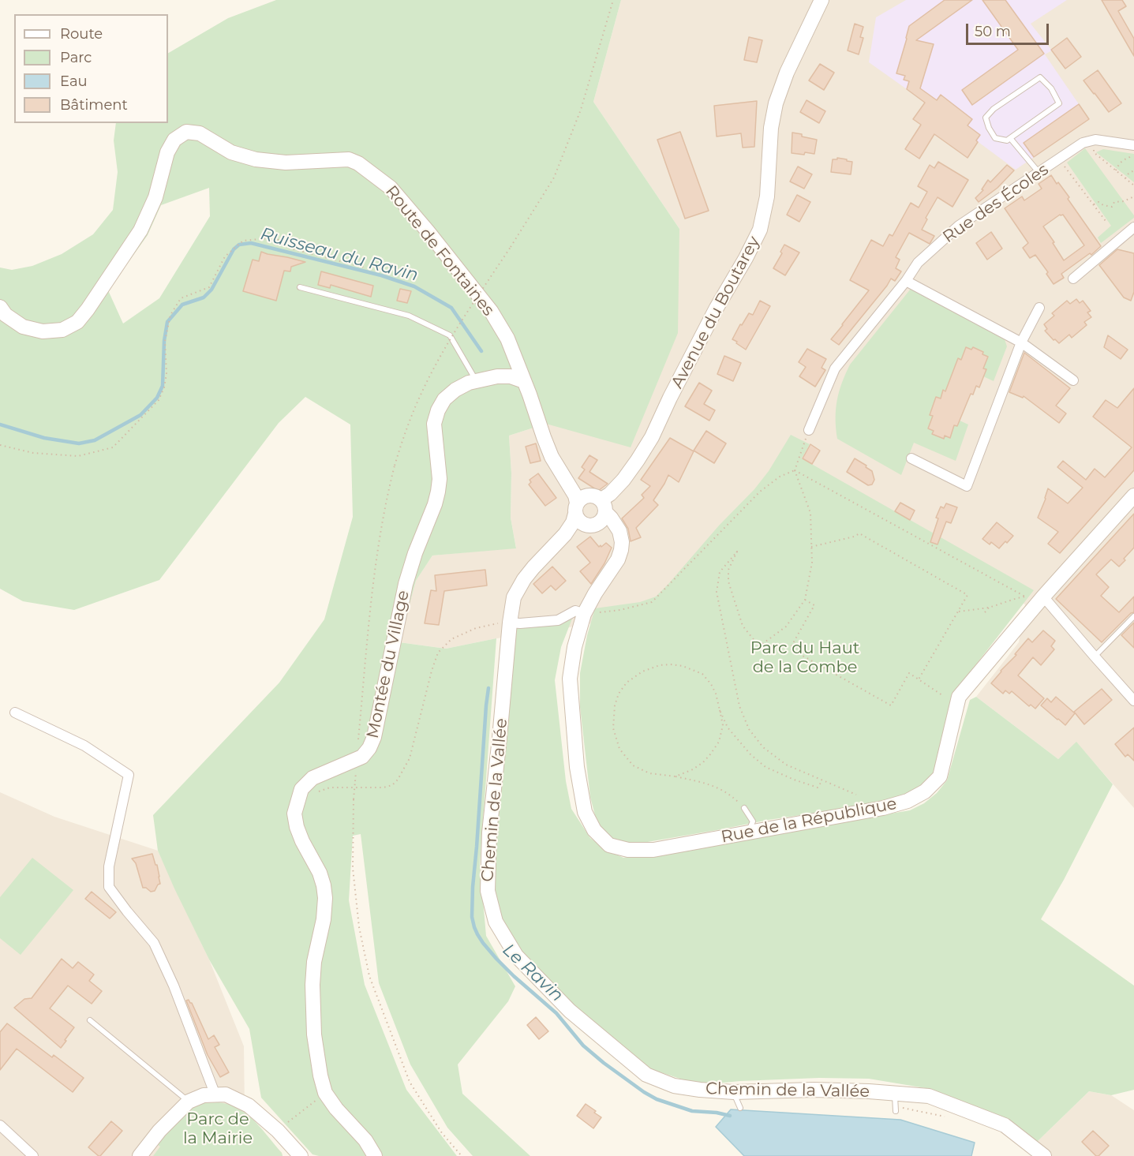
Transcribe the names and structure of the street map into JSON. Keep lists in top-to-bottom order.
{
  "streets": {
    "street": [
      "Rue des Écoles",
      "Route de Fontaines",
      "Avenue du Boutarey",
      "Montée du Village",
      "Chemin de la Vallée",
      "Rue de la République"
    ]
  },
  "crossings": [
    ["Route de Fontaines", "Avenue du Boutarey"],
    ["Route de Fontaines", "Montée du Village"],
    ["Route de Fontaines", "Rue de la République"],
    ["Avenue du Boutarey", "Chemin de la Vallée"],
    ["Avenue du Boutarey", "Rue de la République"]
  ],
  "water": ["Ruisseau du Ravin", "Le Ravin"],
  "parks": ["Parc du Haut de la Combe", "Parc de la Mairie"],
  "legend": [
    "Route",
    "Parc",
    "Eau",
    "Bâtiment"
  ],
  "scale_bar": "50 m"
}
